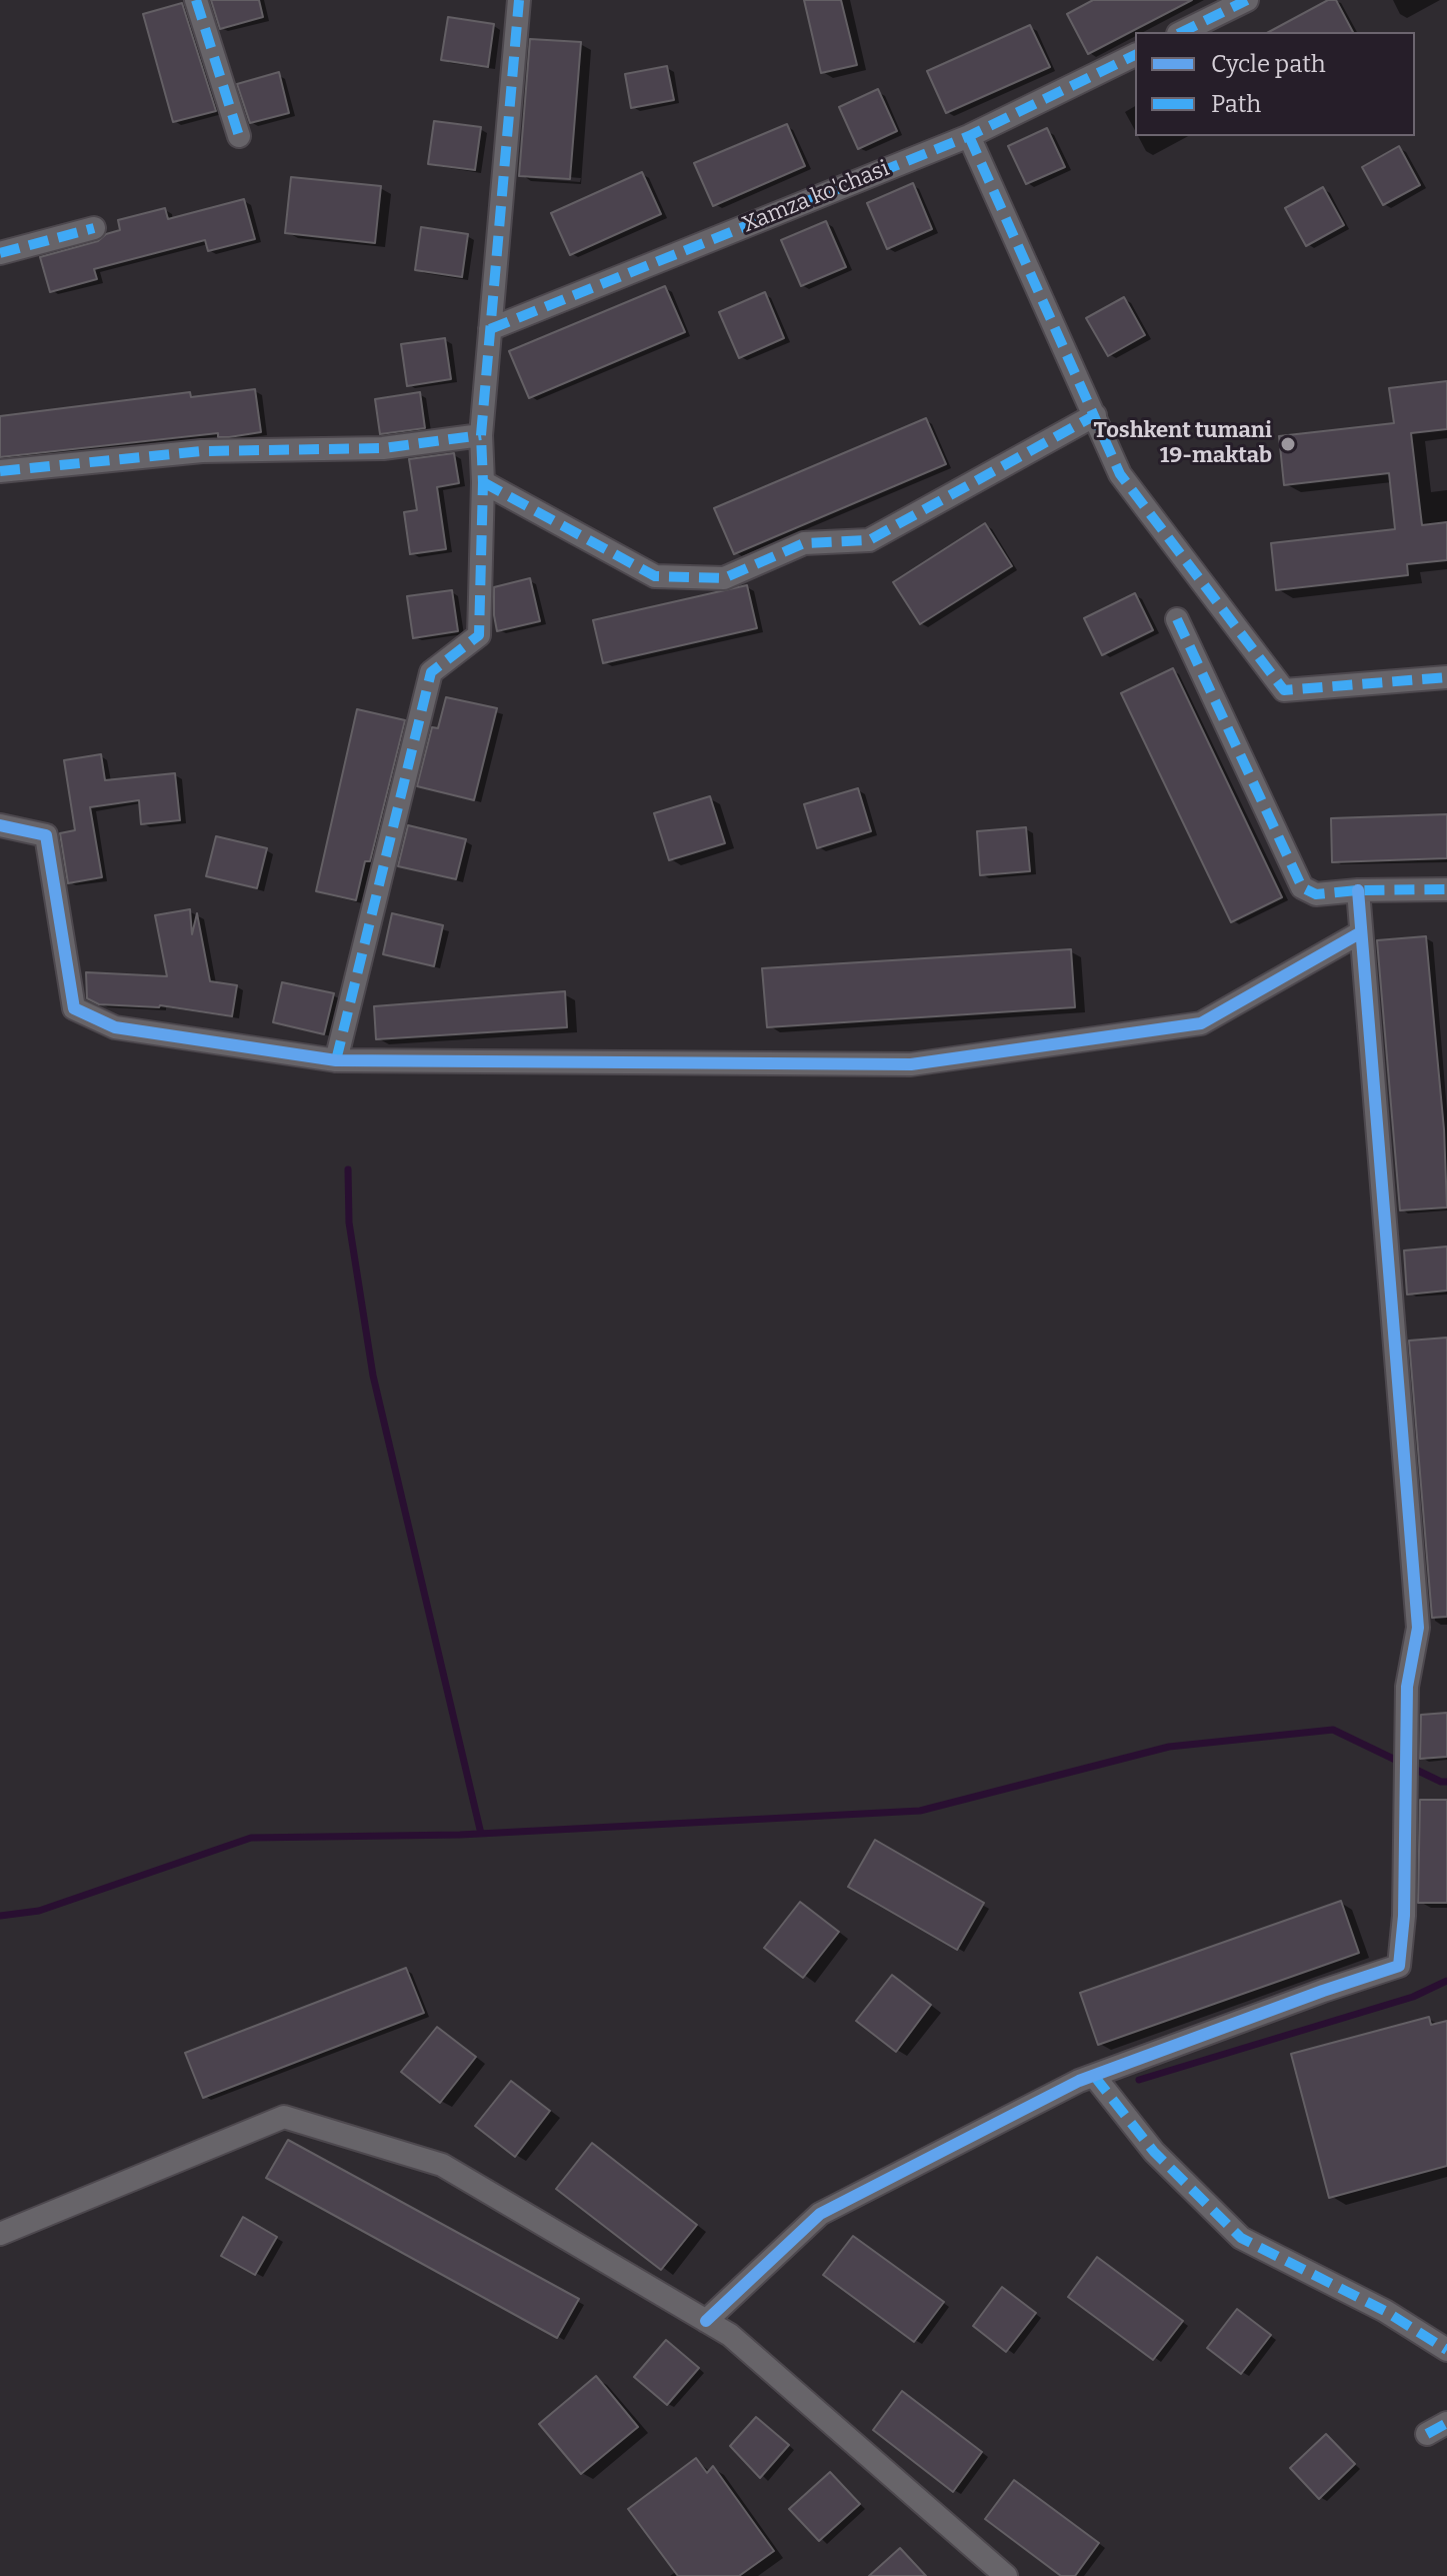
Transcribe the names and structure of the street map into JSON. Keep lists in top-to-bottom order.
{
  "streets": {
    "street": ["Xamza ko'chasi"]
  },
  "places": ["Toshkent tumani 19-maktab"],
  "legend": ["Cycle path", "Path"]
}
